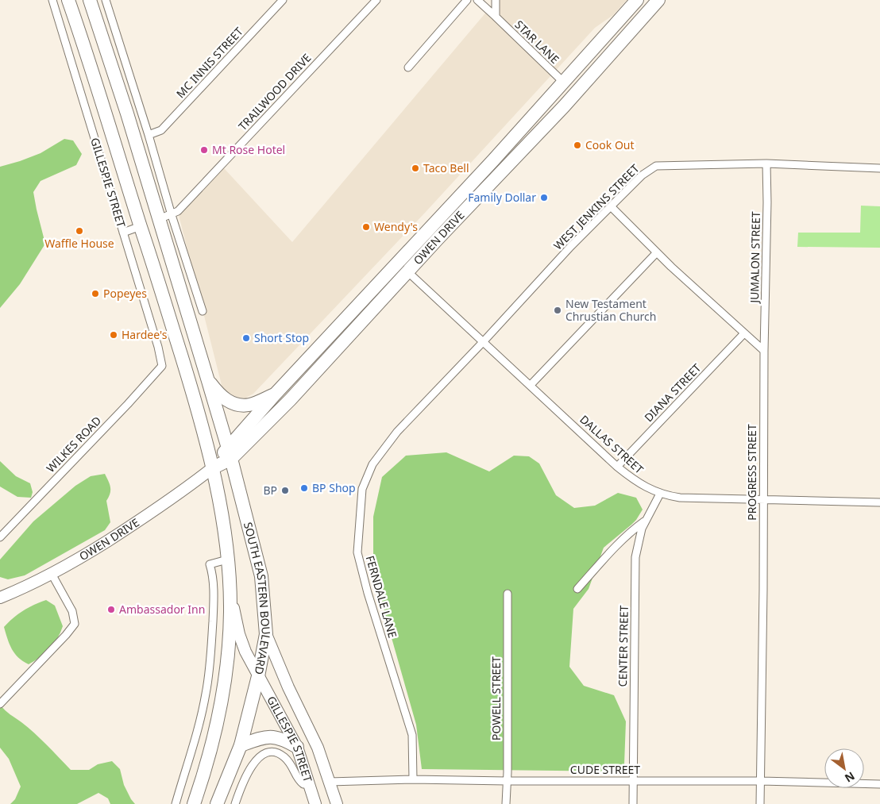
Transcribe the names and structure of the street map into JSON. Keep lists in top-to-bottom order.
{
  "streets": {
    "highway": ["GILLESPIE STREET", "OWEN DRIVE", "SOUTH EASTERN BOULEVARD"],
    "street": [
      "STAR LANE",
      "MC INNIS STREET",
      "TRAILWOOD DRIVE",
      "WEST JENKINS STREET",
      "JUMALON STREET",
      "DIANA STREET",
      "WILKES ROAD",
      "DALLAS STREET",
      "PROGRESS STREET",
      "FERNDALE LANE",
      "CENTER STREET",
      "POWELL STREET",
      "CUDE STREET"
    ]
  },
  "crossings": [
    ["STAR LANE", "OWEN DRIVE"],
    ["GILLESPIE STREET", "OWEN DRIVE"],
    ["GILLESPIE STREET", "WILKES ROAD"],
    ["GILLESPIE STREET", "SOUTH EASTERN BOULEVARD"],
    ["GILLESPIE STREET", "CUDE STREET"],
    ["WEST JENKINS STREET", "JUMALON STREET"],
    ["WEST JENKINS STREET", "DALLAS STREET"],
    ["WEST JENKINS STREET", "FERNDALE LANE"],
    ["OWEN DRIVE", "DALLAS STREET"],
    ["OWEN DRIVE", "SOUTH EASTERN BOULEVARD"],
    ["JUMALON STREET", "PROGRESS STREET"],
    ["DIANA STREET", "DALLAS STREET"],
    ["DALLAS STREET", "PROGRESS STREET"],
    ["DALLAS STREET", "FERNDALE LANE"],
    ["DALLAS STREET", "CENTER STREET"],
    ["PROGRESS STREET", "CUDE STREET"],
    ["FERNDALE LANE", "CUDE STREET"],
    ["CENTER STREET", "CUDE STREET"],
    ["POWELL STREET", "CUDE STREET"]
  ],
  "places": [
    "Cook Out",
    "Mt Rose Hotel",
    "Taco Bell",
    "Family Dollar",
    "Wendy's",
    "Waffle House",
    "Popeyes",
    "New Testament Chrustian Church",
    "Hardee's",
    "Short Stop",
    "BP Shop",
    "BP",
    "Ambassador Inn"
  ],
  "north": "bottom right"
}
